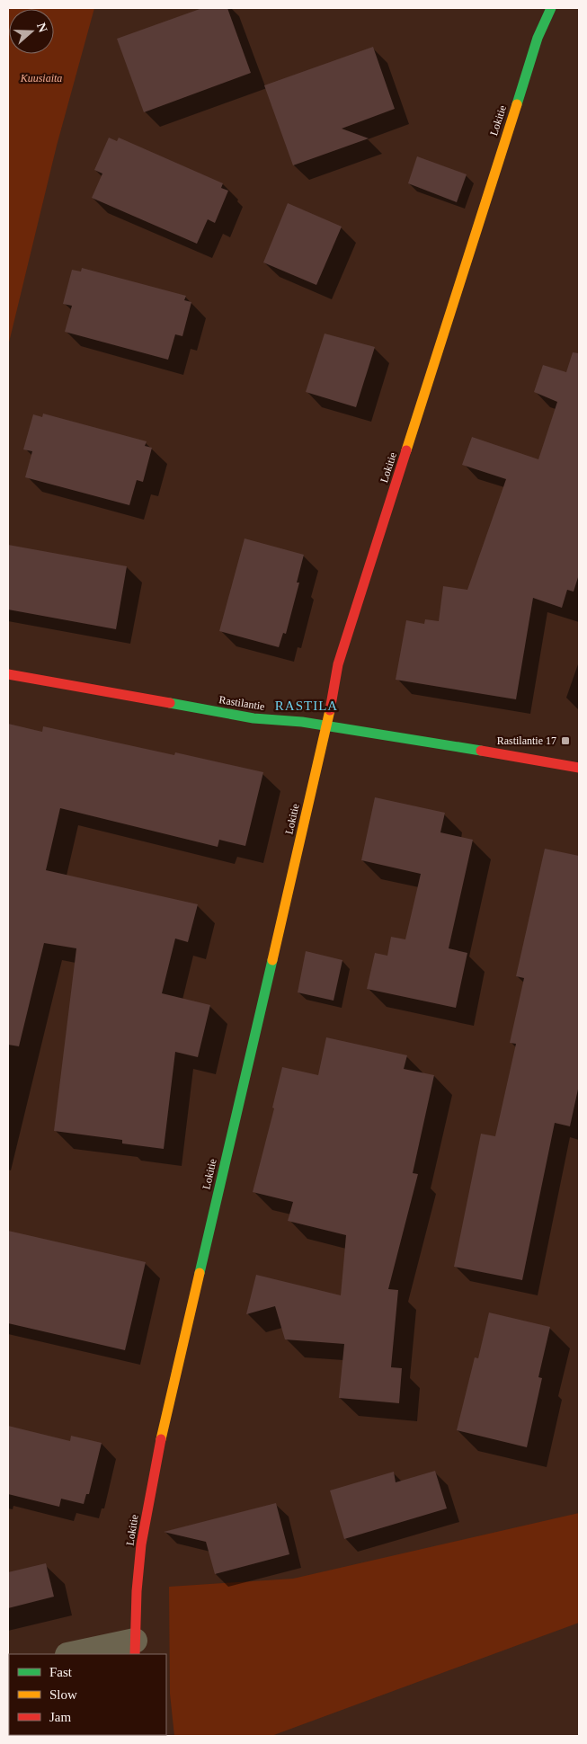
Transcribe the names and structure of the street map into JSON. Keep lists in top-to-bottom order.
{
  "streets": {
    "street": ["Lokitie", "Rastilantie"]
  },
  "crossings": [
    ["Lokitie", "Rastilantie"]
  ],
  "districts": ["RASTILA"],
  "parks": ["Kuusiaita"],
  "places": {
    "transit": ["Rastilantie 17"]
  },
  "legend": ["Fast", "Slow", "Jam"],
  "north": "right"
}
